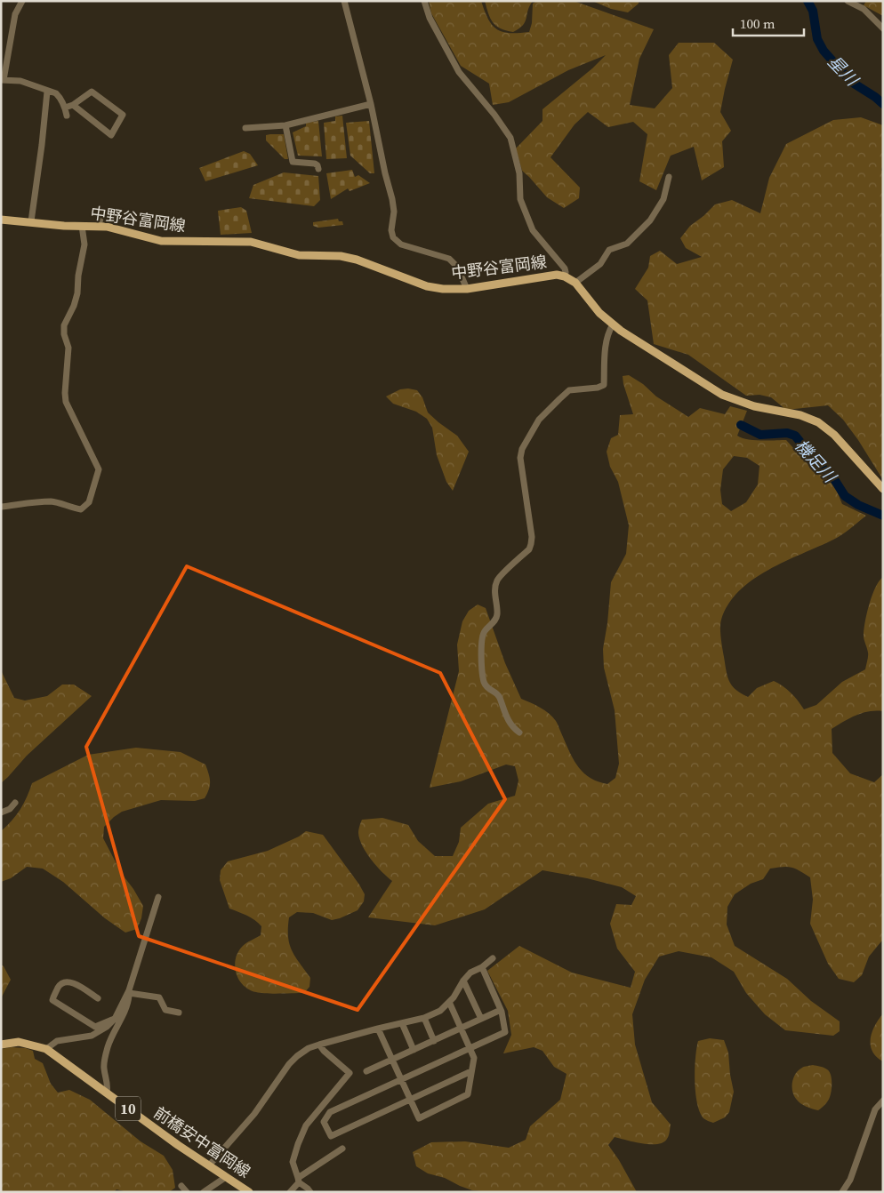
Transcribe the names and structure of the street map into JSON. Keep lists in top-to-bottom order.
{
  "streets": {
    "main road": ["中野谷富岡線", "10", "前橋安中富岡線"]
  },
  "water": ["星川", "機足川"],
  "scale_bar": "100 m"
}
